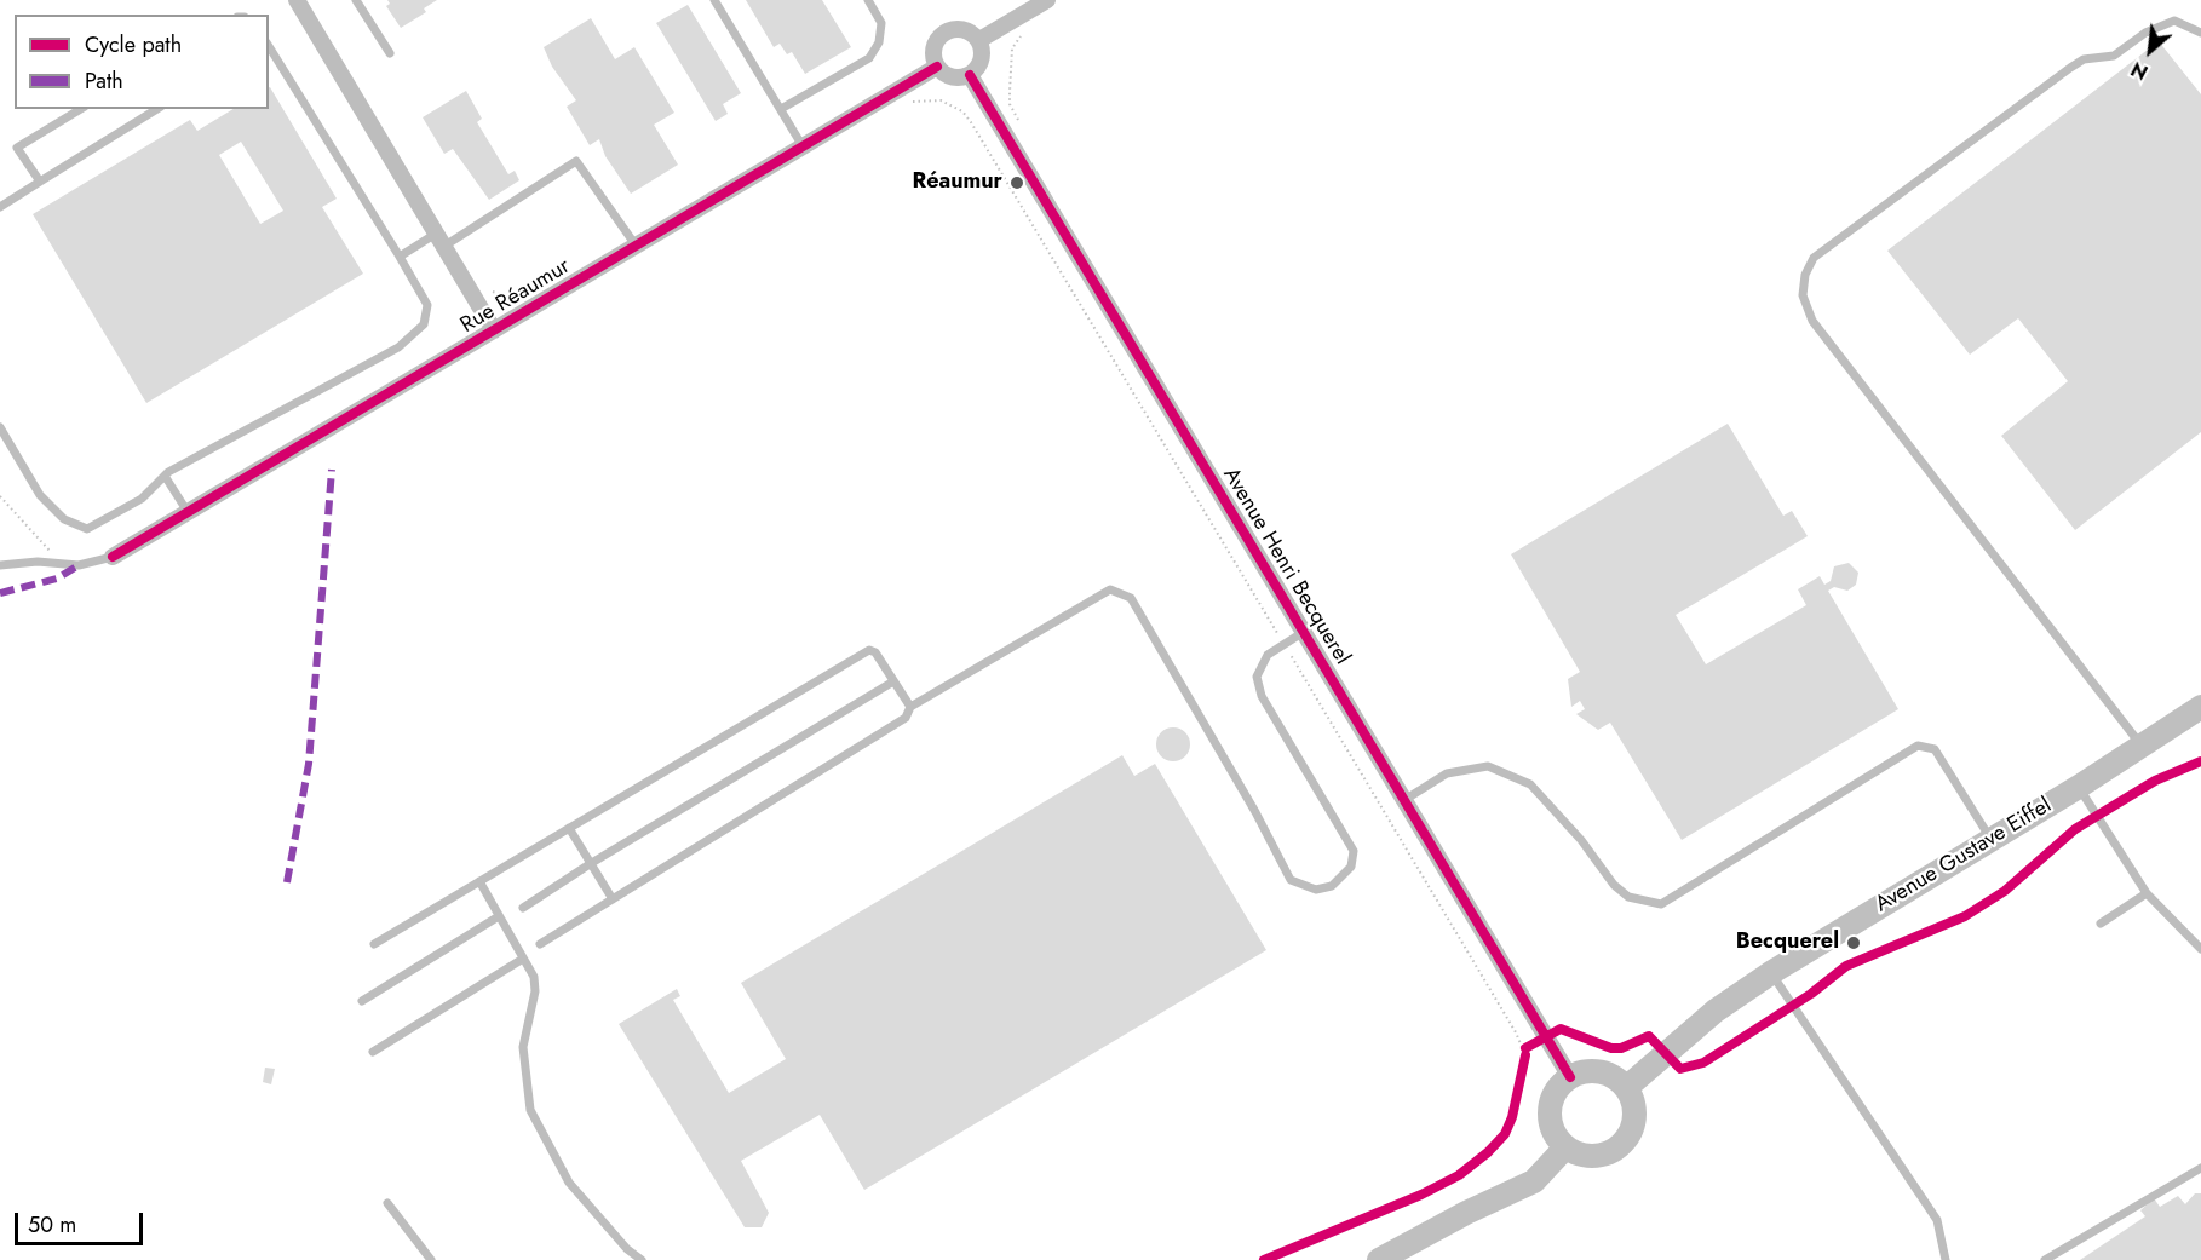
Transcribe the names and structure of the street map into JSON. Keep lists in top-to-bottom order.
{
  "streets": {
    "street": ["Rue Réaumur", "Avenue Henri Becquerel", "Avenue Gustave Eiffel"]
  },
  "crossings": [
    ["Rue Réaumur", "Avenue Henri Becquerel"],
    ["Avenue Henri Becquerel", "Avenue Gustave Eiffel"]
  ],
  "places": ["Réaumur", "Becquerel"],
  "legend": ["Cycle path", "Path"],
  "scale_bar": "50 m",
  "north": "bottom left"
}
